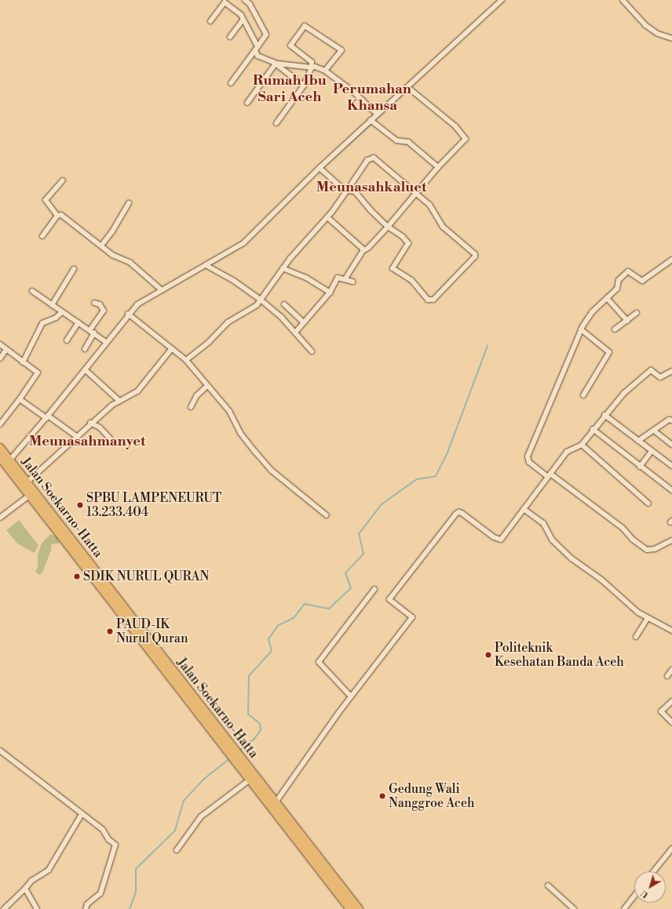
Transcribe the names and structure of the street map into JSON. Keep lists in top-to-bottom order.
{
  "streets": {
    "highway": ["Jalan Soekarno-Hatta"]
  },
  "districts": [
    "Rumah Ibu Sari Aceh",
    "Perumahan Khansa",
    "Meunasahkaluet",
    "Meunasahmanyet"
  ],
  "places": [
    "SPBU LAMPENEURUT 13.233.404",
    "SDIK NURUL QURAN",
    "PAUD-IK Nurul Quran",
    "Politeknik Kesehatan Banda Aceh",
    "Gedung Wali Nanggroe Aceh"
  ],
  "north": "bottom left"
}
